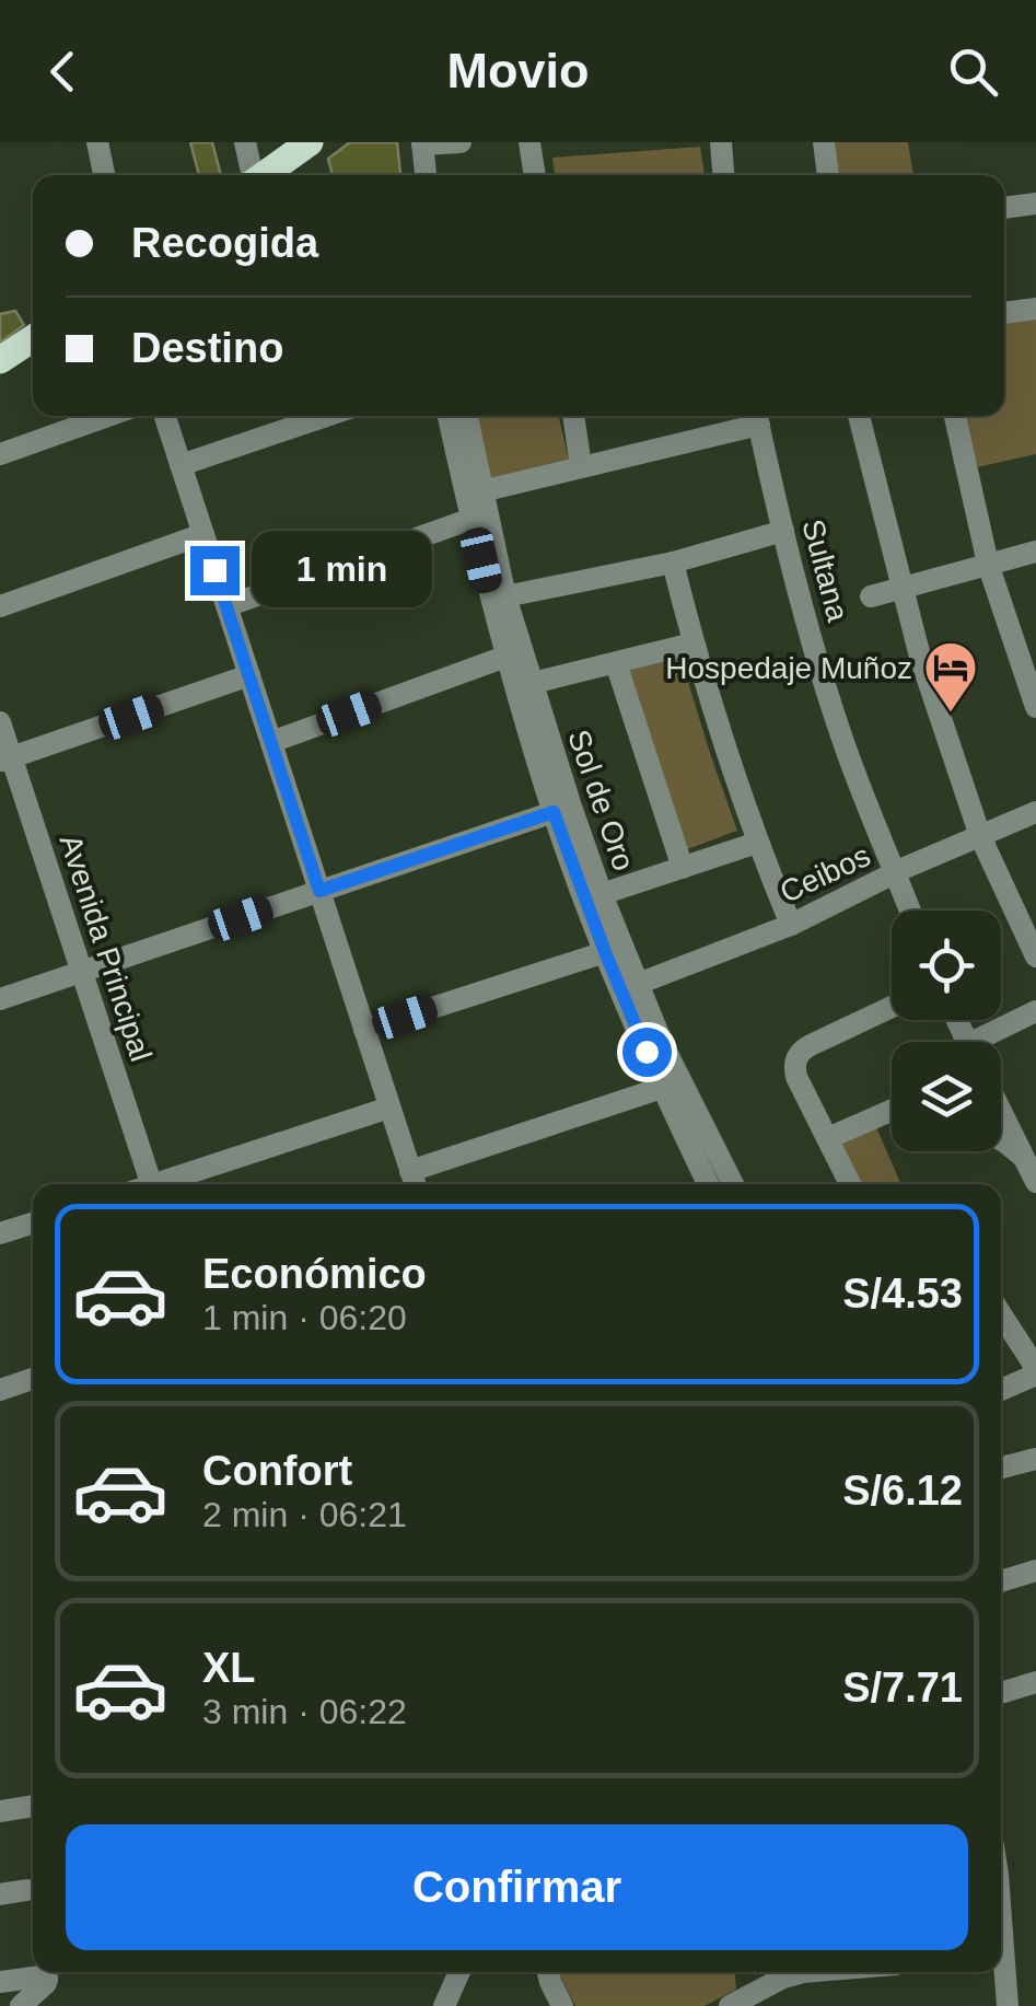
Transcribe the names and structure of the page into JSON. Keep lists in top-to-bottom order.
{
  "streets": {
    "street": [
      "Sultana",
      "Sol de Oro",
      "Ceibos",
      "Avenida Principal"
    ]
  },
  "crossings": [
    ["Sultana", "Ceibos"],
    ["Sol de Oro", "Ceibos"]
  ],
  "places": {
    "hotel": ["Hospedaje Muñoz"]
  },
  "page": {
    "header": "Movio",
    "banner": ["Recogida", "Destino"],
    "bubble": "1 min",
    "list": [
      {
        "name": "Económico",
        "note": "1 min · 06:20",
        "value": "S/4.53"
      },
      {
        "name": "Confort",
        "note": "2 min · 06:21",
        "value": "S/6.12"
      },
      {
        "name": "XL",
        "note": "3 min · 06:22",
        "value": "S/7.71"
      }
    ],
    "buttons": "Confirmar"
  }
}
